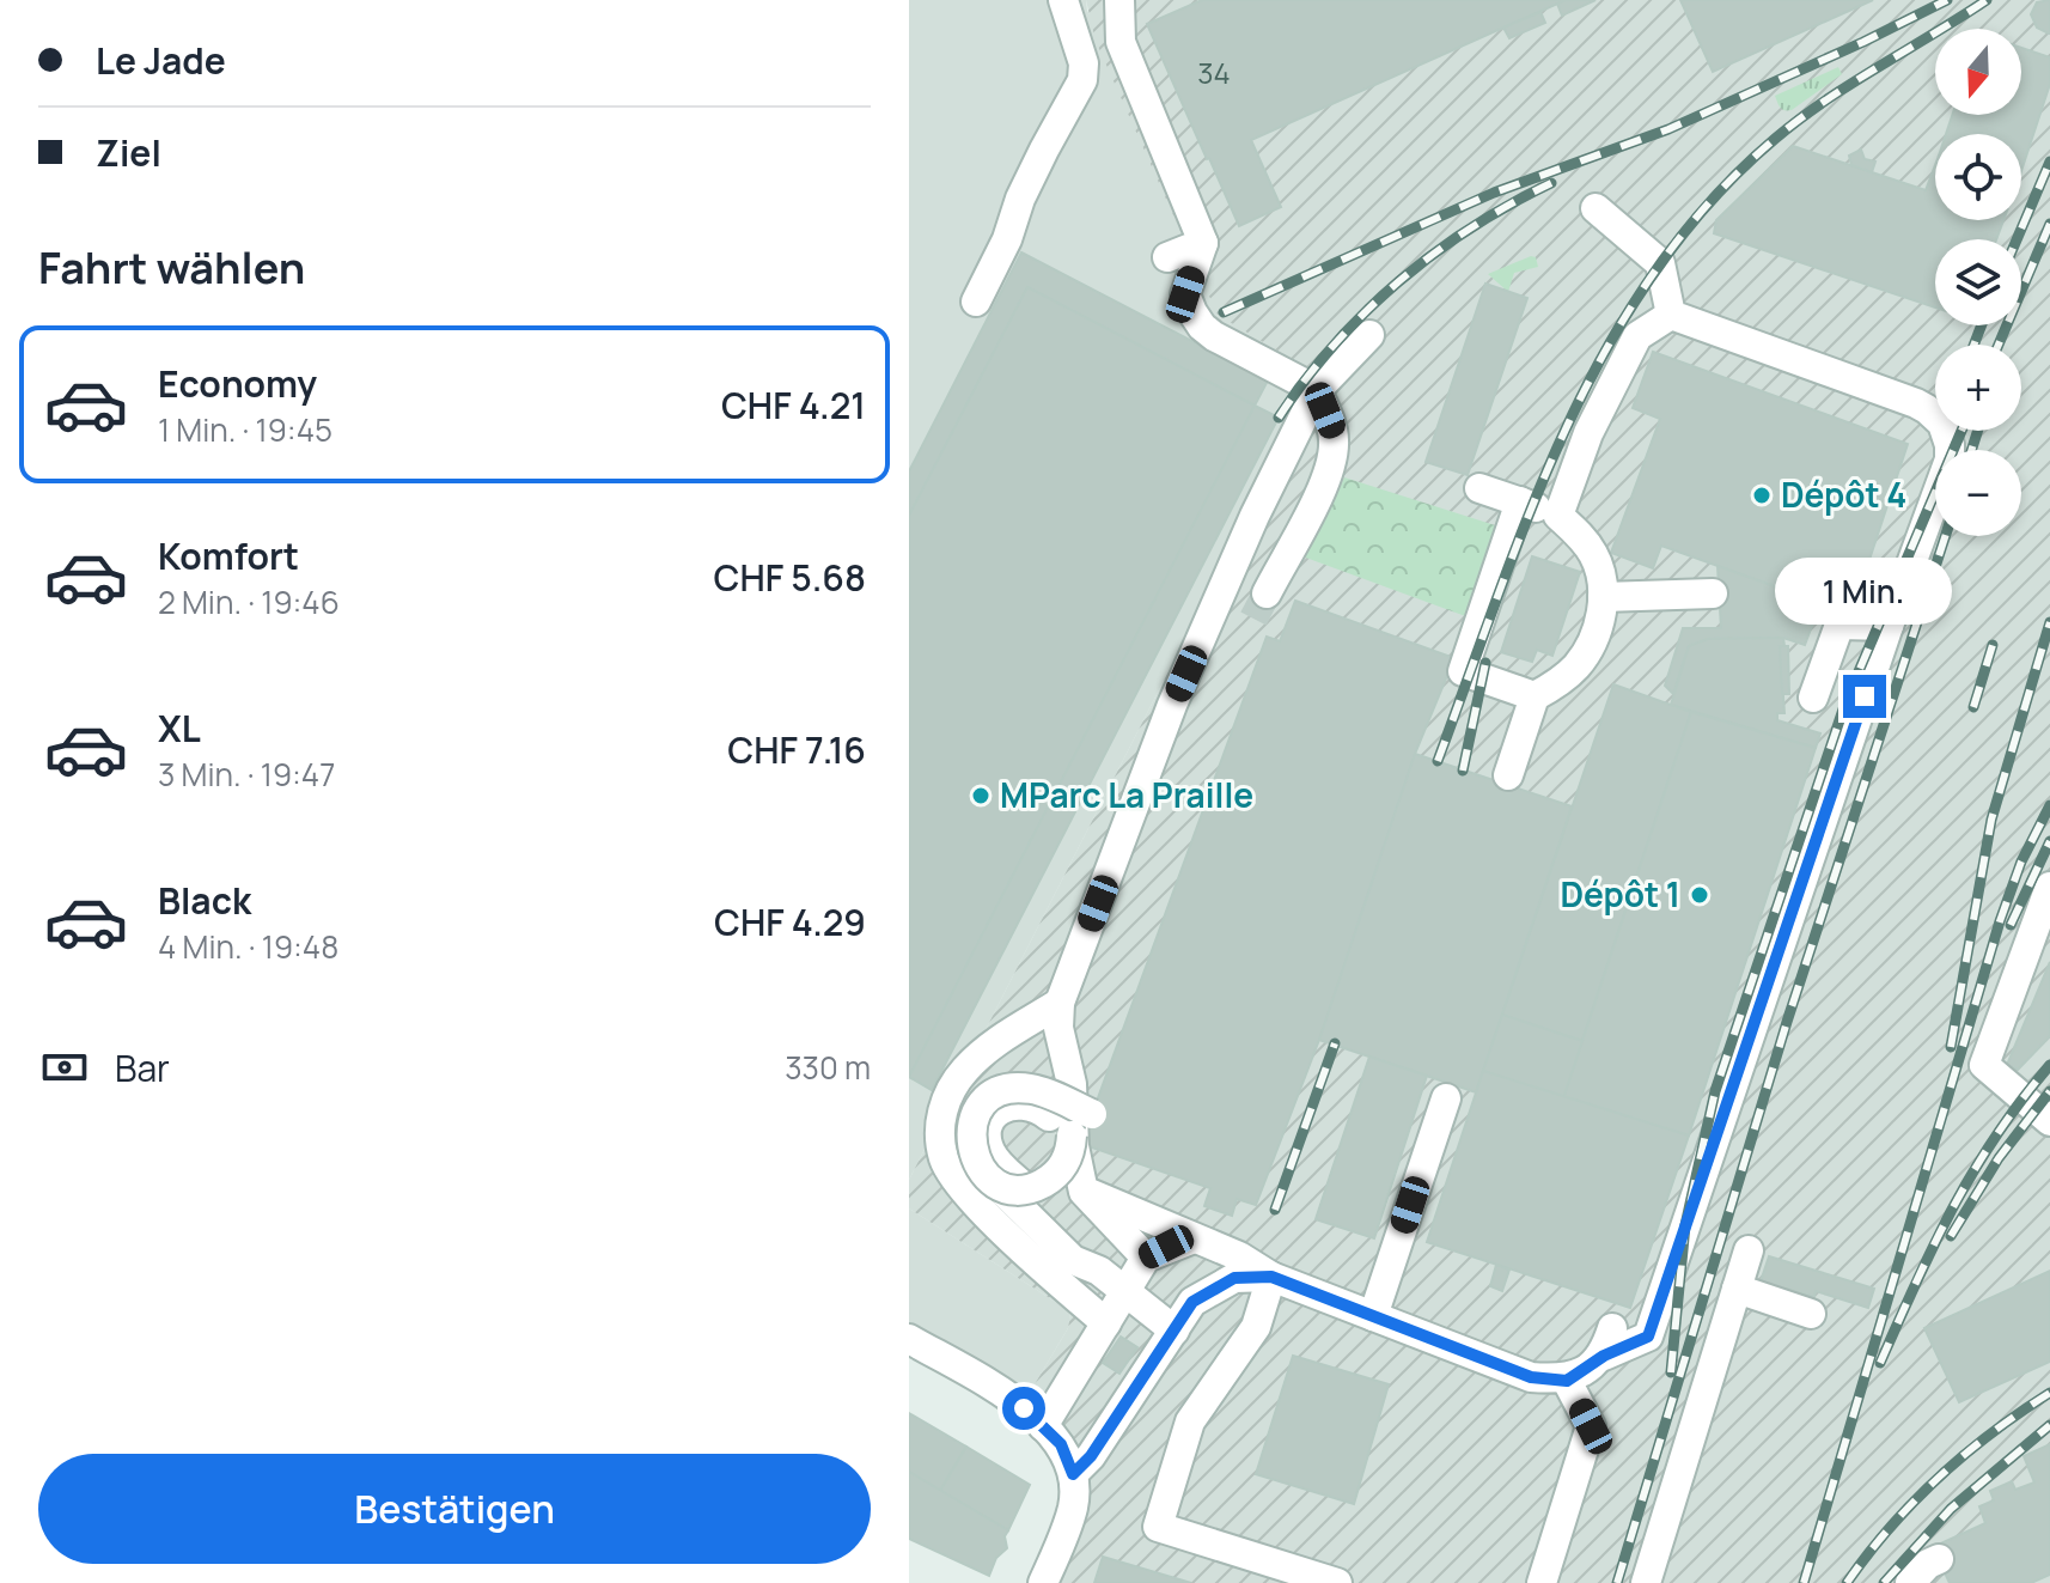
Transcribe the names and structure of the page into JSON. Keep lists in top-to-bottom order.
{
  "places": ["Dépôt 4", "MParc La Praille", "Dépôt 1"],
  "house_numbers": ["34"],
  "north": "bottom",
  "page": {
    "banner": ["Le Jade", "Ziel"],
    "map_buttons": ["+", "−"],
    "heading": "Fahrt wählen",
    "list": [
      {
        "name": "Economy",
        "note": "1 Min. · 19:45",
        "value": "CHF 4.21"
      },
      {
        "name": "Komfort",
        "note": "2 Min. · 19:46",
        "value": "CHF 5.68"
      },
      {
        "name": "XL",
        "note": "3 Min. · 19:47",
        "value": "CHF 7.16"
      },
      {
        "name": "Black",
        "note": "4 Min. · 19:48",
        "value": "CHF 4.29"
      }
    ],
    "bubble": "1 Min.",
    "pay": ["Bar", "330 m"],
    "buttons": "Bestätigen"
  }
}
